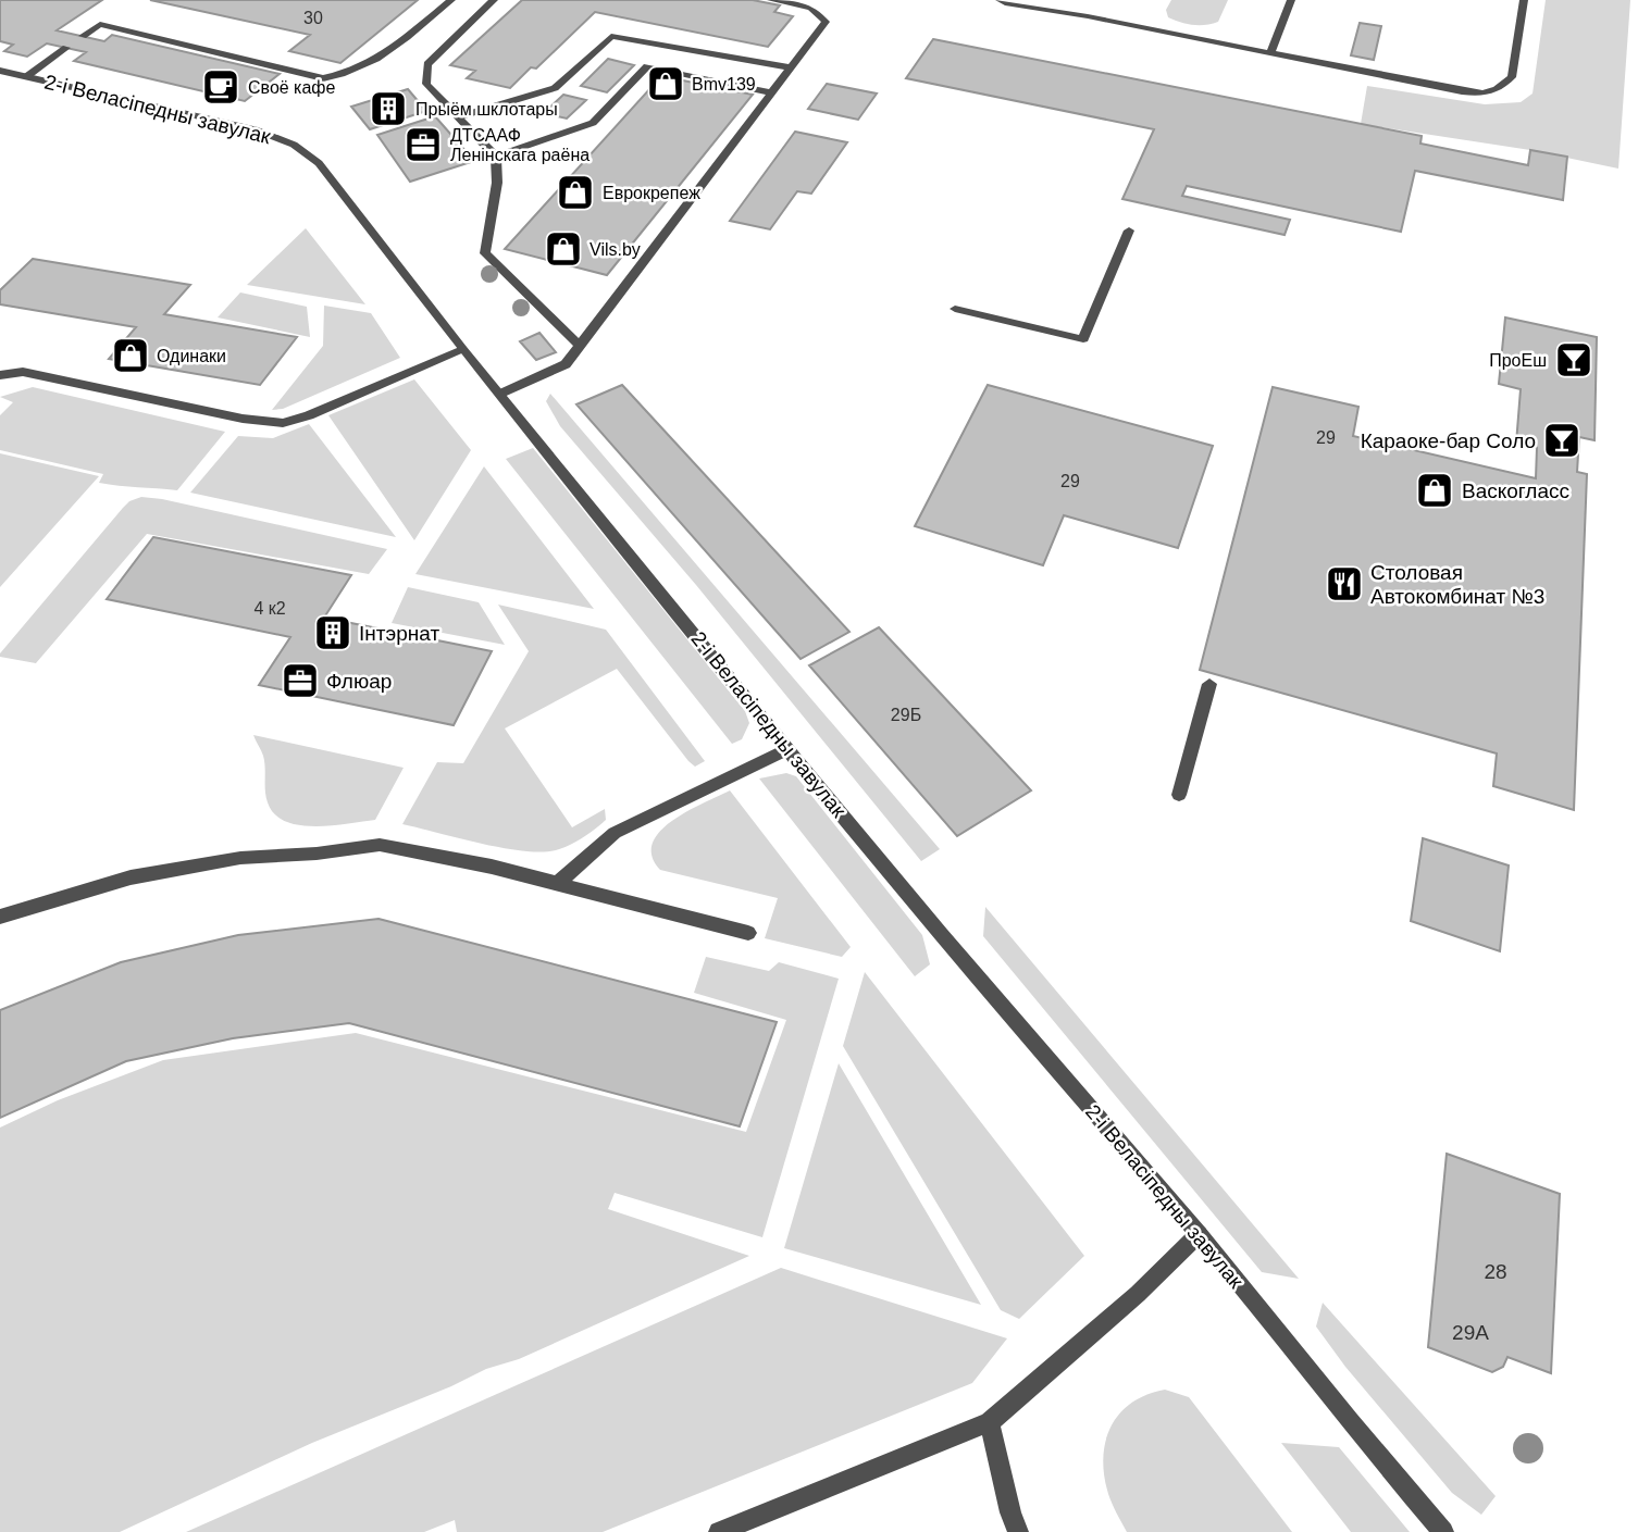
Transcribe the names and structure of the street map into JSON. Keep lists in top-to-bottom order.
{
  "streets": {
    "street": ["2-і Веласіпедны завулак"]
  },
  "places": {
    "shop": [
      "Bmv139",
      "Еврокрепеж",
      "Vils.by",
      "Одинаки",
      "Васкогласс"
    ],
    "cafe": ["Своё кафе"],
    "building": ["Прыём шклотары", "Інтэрнат"],
    "office": ["ДТСААФ Ленінскага раёна", "Флюар"],
    "bar": ["ПроЕш", "Караоке-бар Соло"],
    "restaurant": ["Столовая Автокомбинат №3"]
  },
  "house_numbers": [
    "30",
    "29",
    "29",
    "4 к2",
    "29Б",
    "28",
    "29А"
  ]
}
